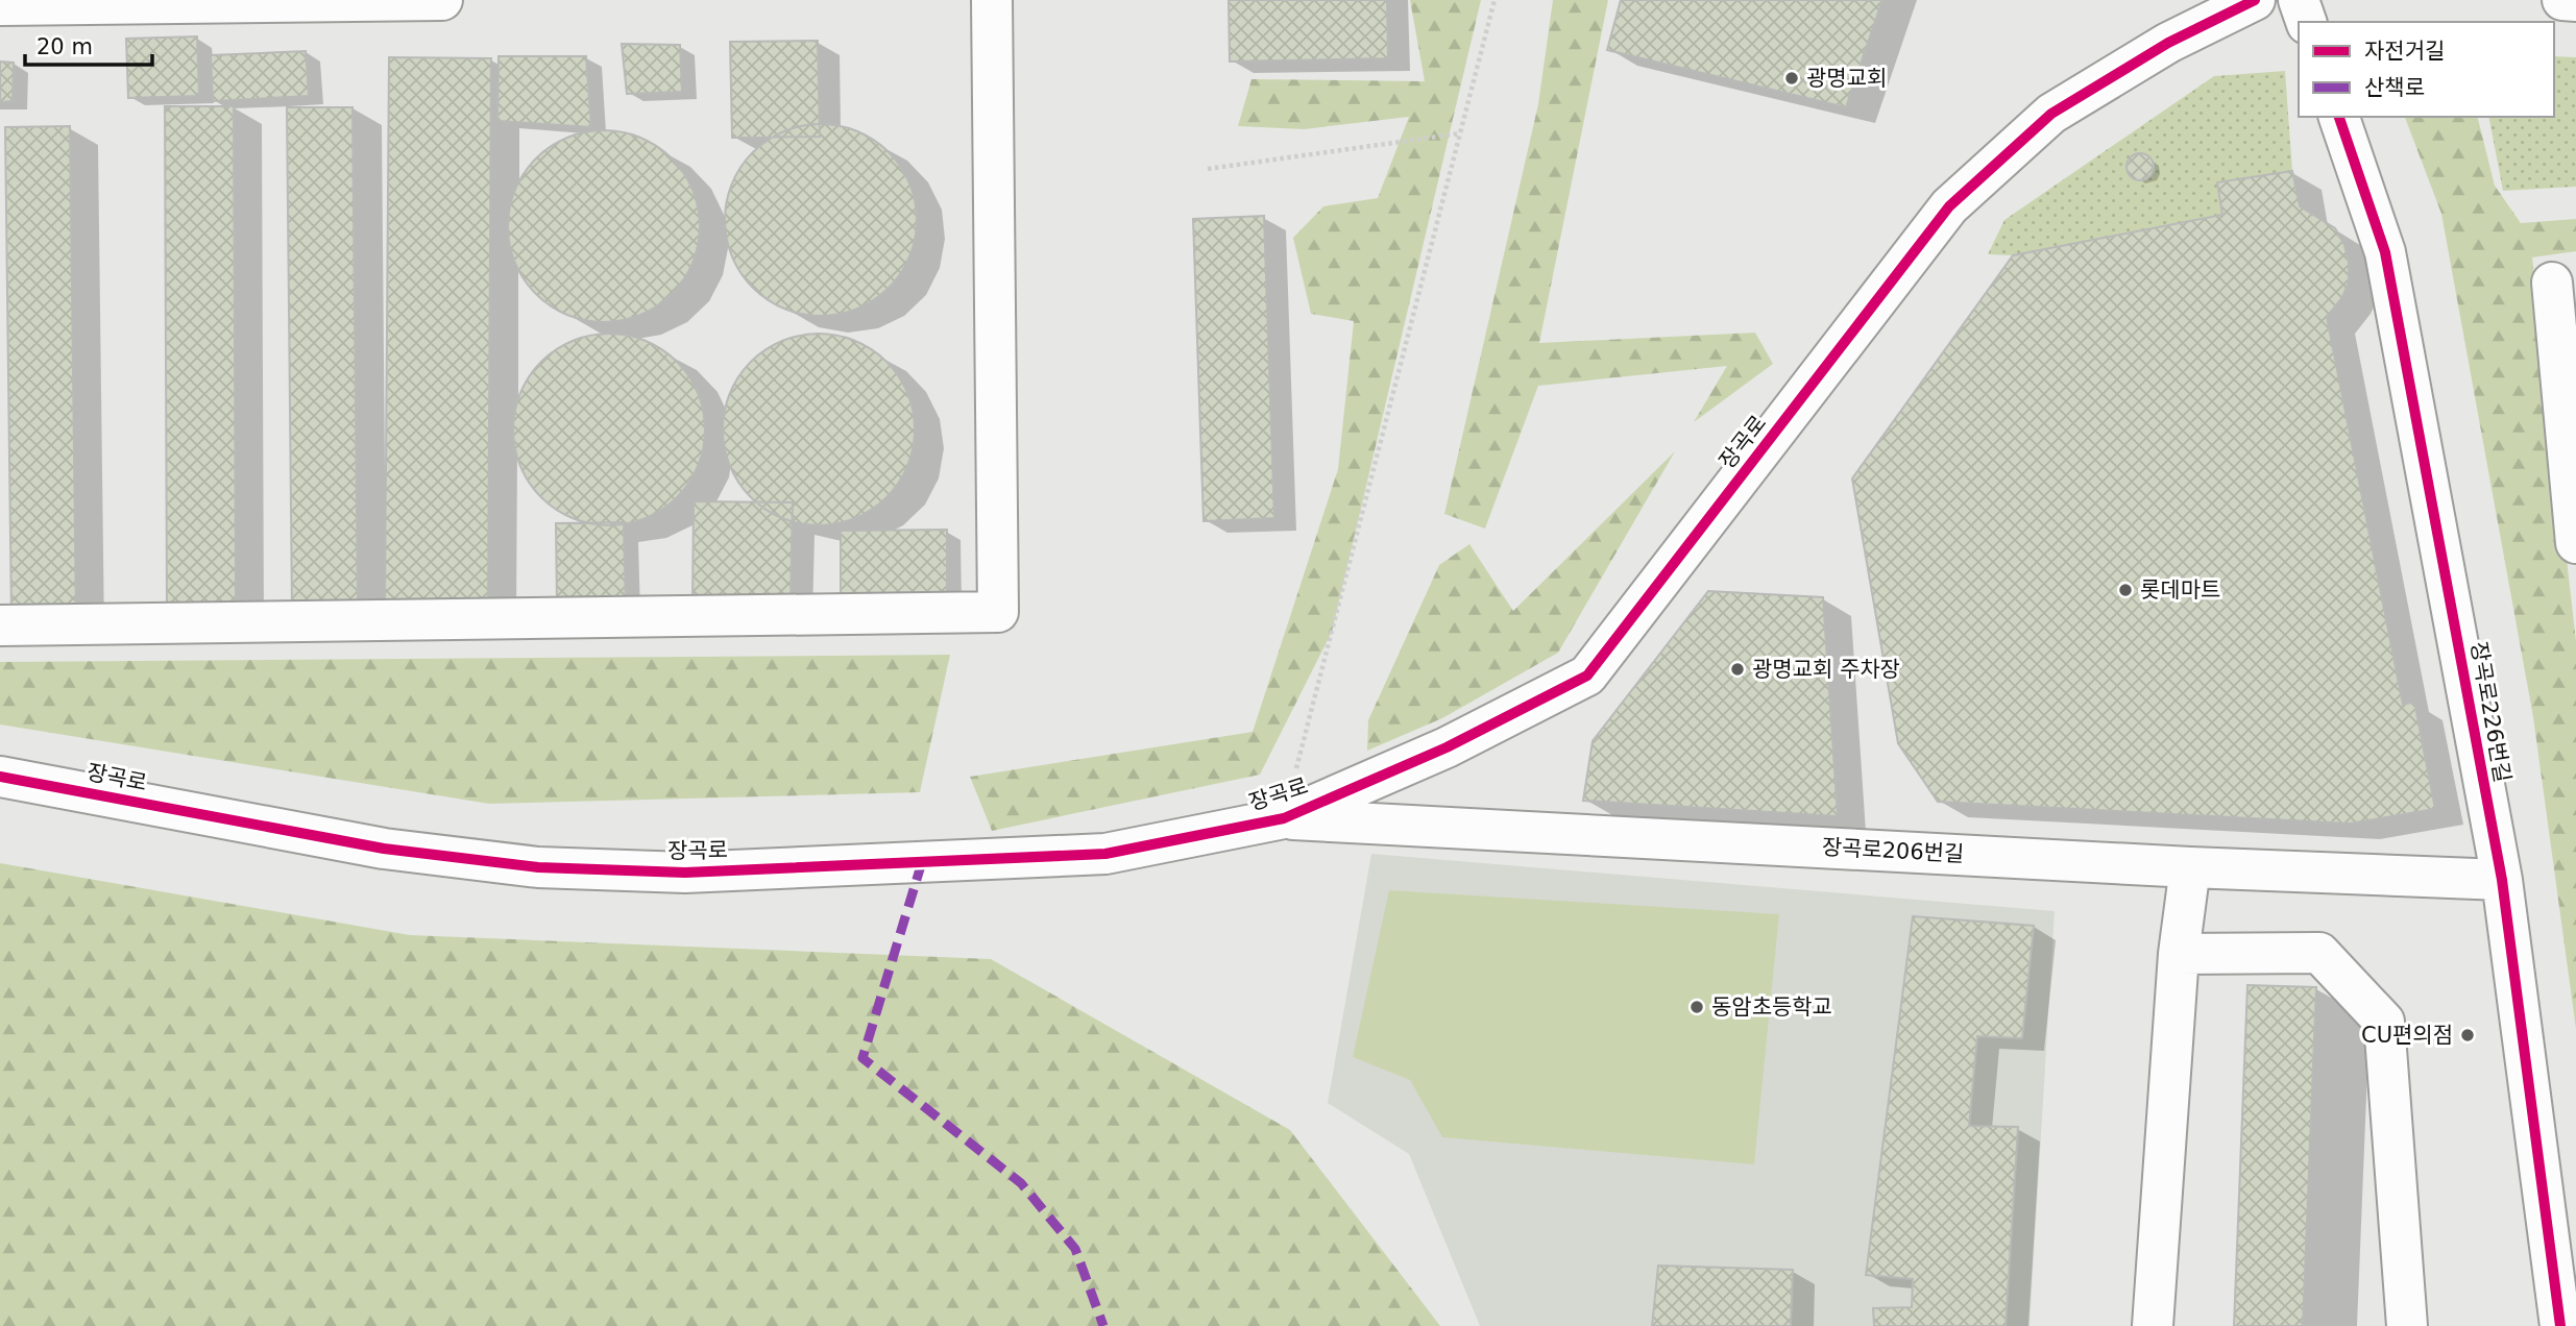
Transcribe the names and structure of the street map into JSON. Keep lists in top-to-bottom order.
{
  "streets": {
    "street": ["장곡로", "장곡로226번길", "장곡로206번길"]
  },
  "crossings": [
    ["장곡로", "장곡로206번길"],
    ["장곡로226번길", "장곡로206번길"]
  ],
  "places": [
    "광명교회",
    "롯데마트",
    "광명교회 주차장",
    "동암초등학교",
    "CU편의점"
  ],
  "legend": ["자전거길", "산책로"],
  "scale_bar": "20 m"
}
